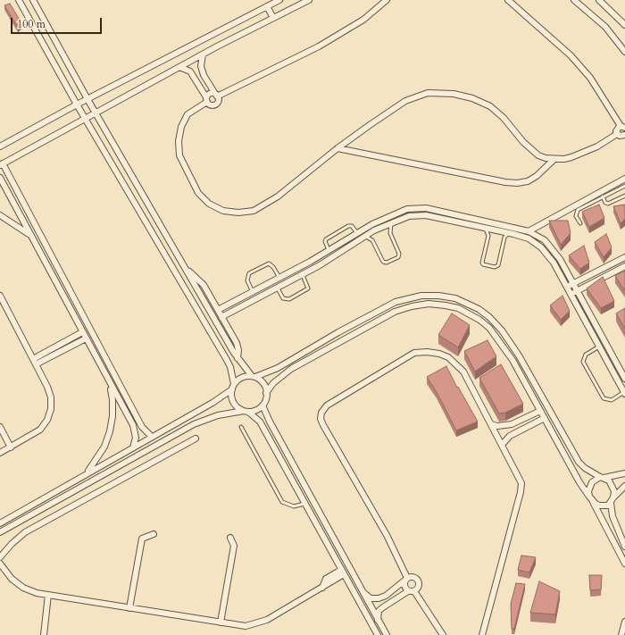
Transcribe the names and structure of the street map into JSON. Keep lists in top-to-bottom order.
{
  "scale_bar": "100 m"
}
